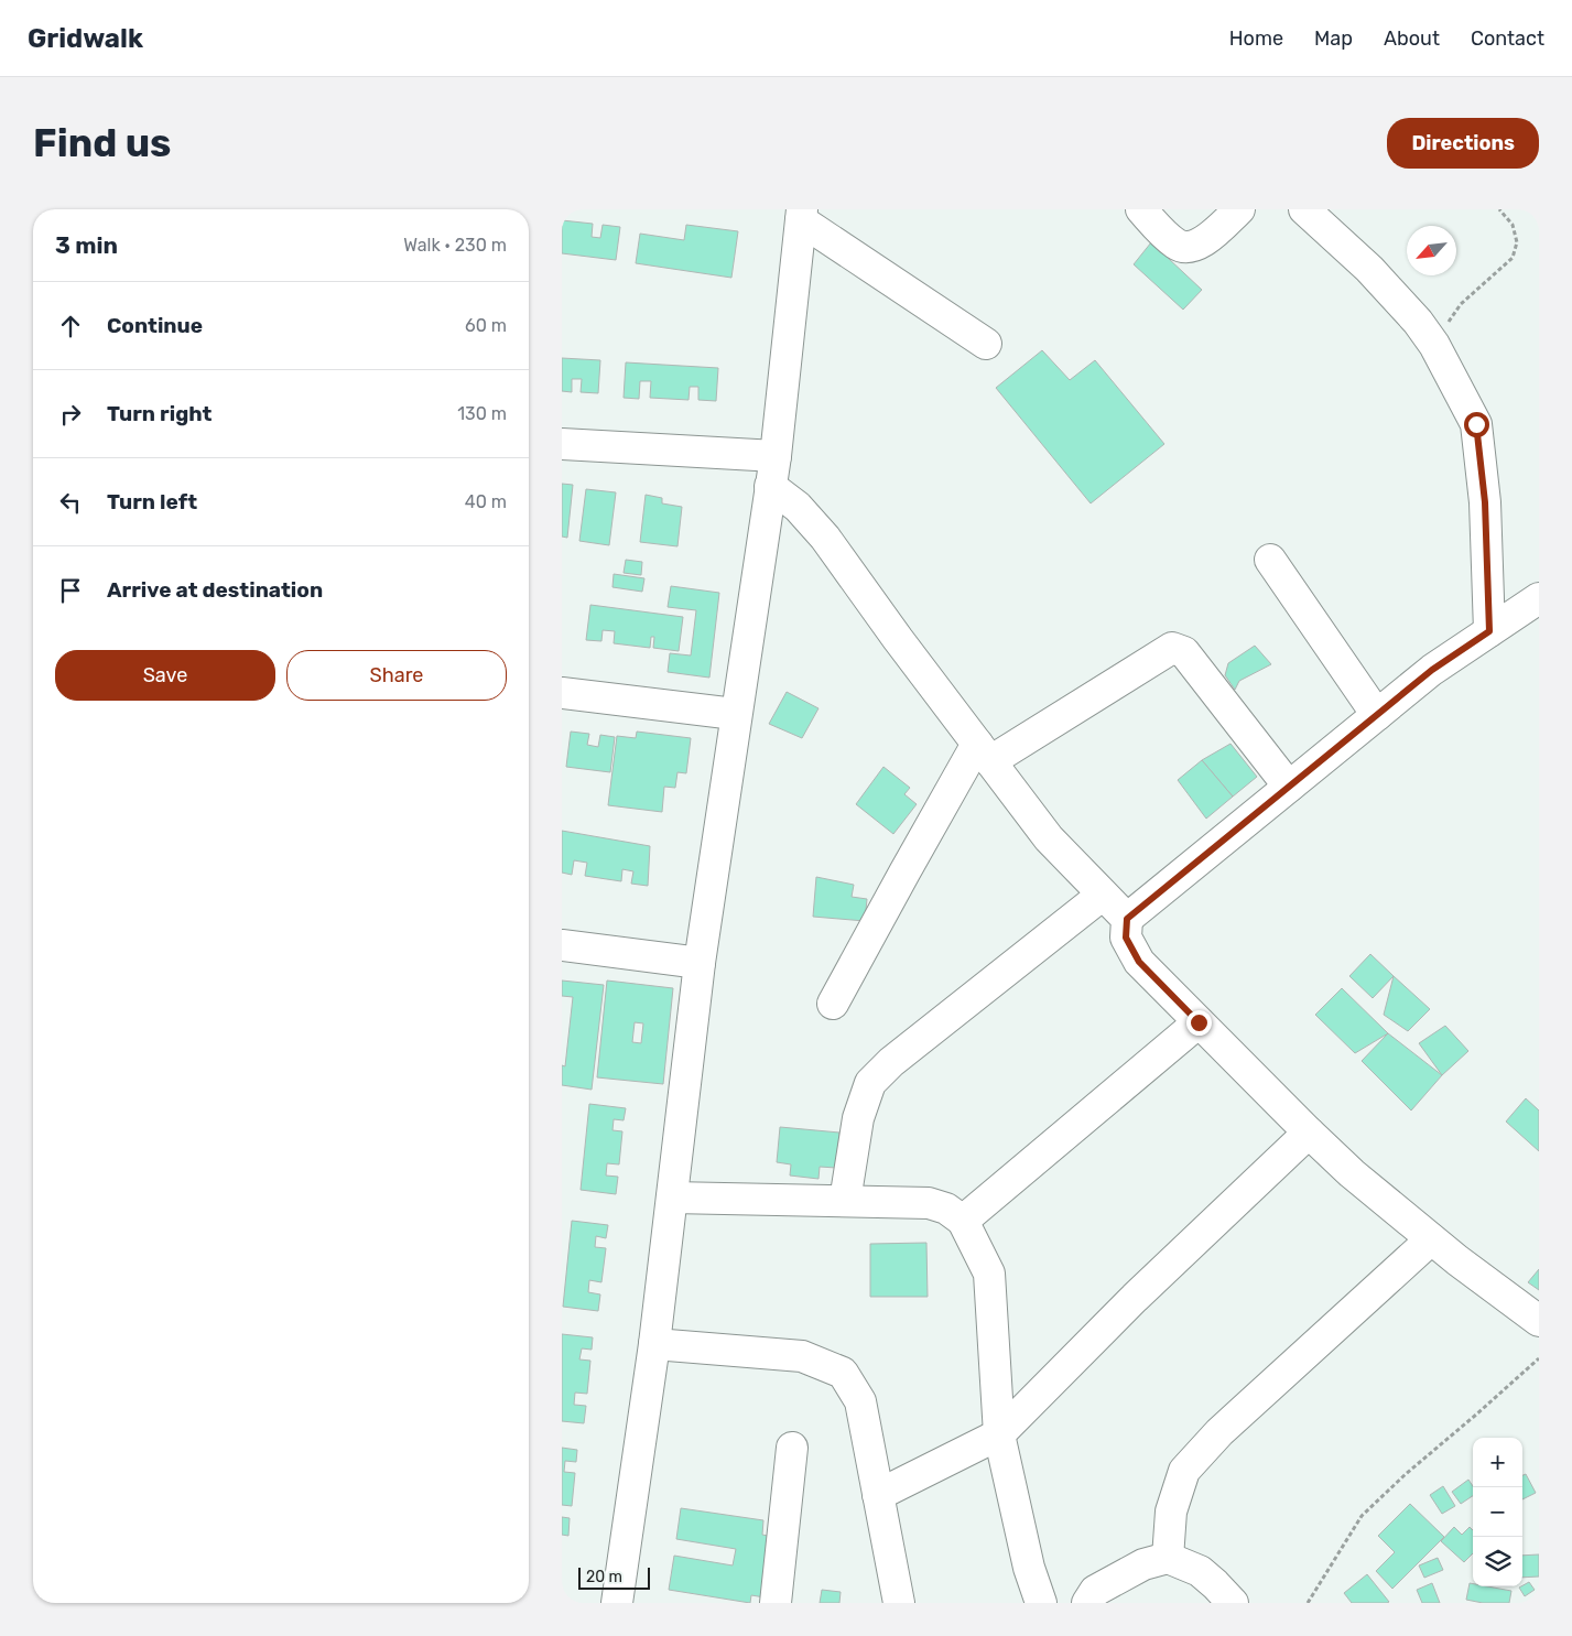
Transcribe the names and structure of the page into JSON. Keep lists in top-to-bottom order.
{
  "scale_bar": "20 m",
  "north": "bottom left",
  "page": {
    "header": "Gridwalk",
    "nav": [
      "Home",
      "Map",
      "About",
      "Contact"
    ],
    "buttons": [
      "Directions",
      ["Save", "Share"]
    ],
    "title": "Find us",
    "heading": ["3 min", "Walk · 230 m"],
    "list": [
      ["Continue", "60 m"],
      ["Turn right", "130 m"],
      ["Turn left", "40 m"],
      "Arrive at destination"
    ],
    "map_buttons": ["+", "−"],
    "scale": "20 m"
  }
}
